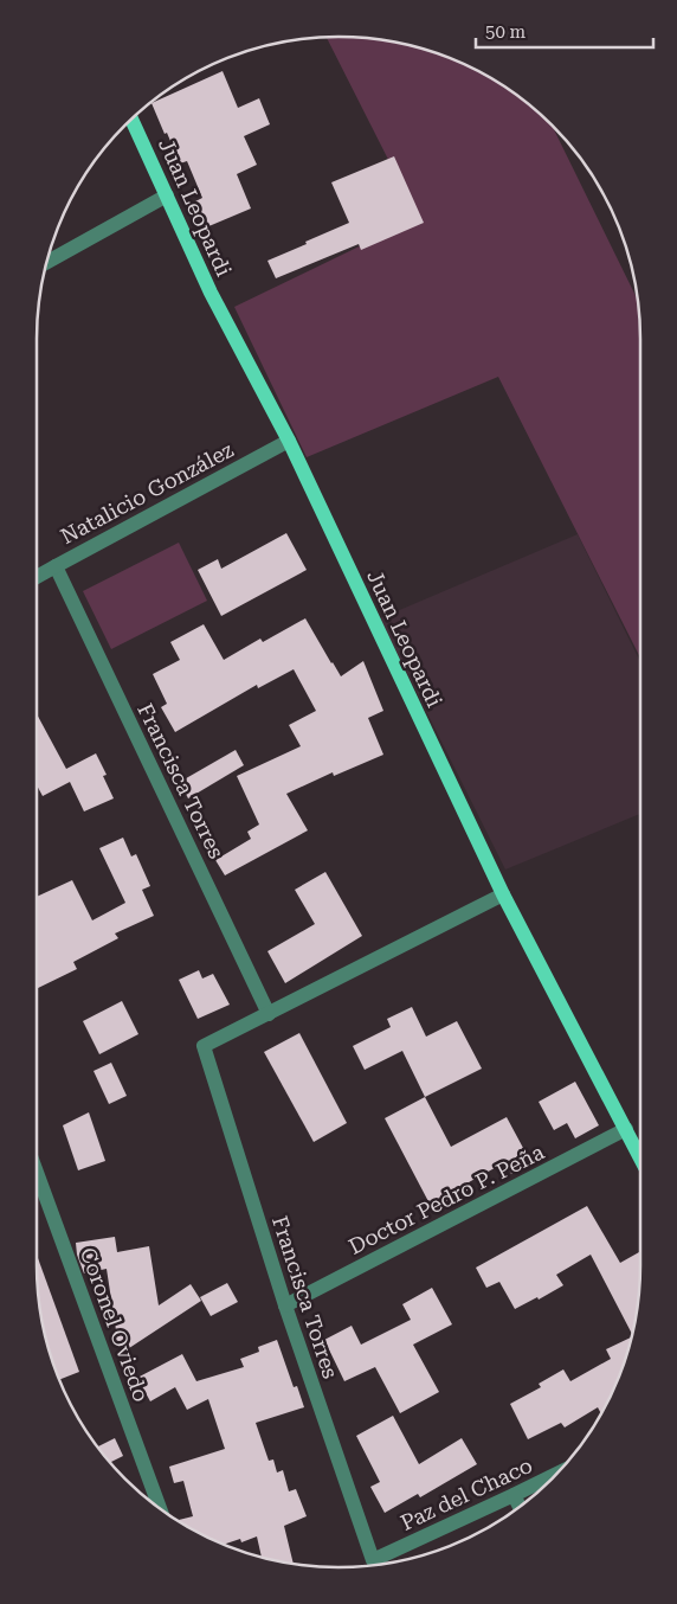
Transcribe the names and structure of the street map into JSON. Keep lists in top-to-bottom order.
{
  "streets": {
    "main road": ["Juan Leopardi"],
    "street": [
      "Natalicio González",
      "Francisca Torres",
      "Doctor Pedro P. Peña",
      "Coronel Oviedo",
      "Paz del Chaco"
    ]
  },
  "crossings": [
    ["Juan Leopardi", "Natalicio González"],
    ["Juan Leopardi", "Doctor Pedro P. Peña"],
    ["Natalicio González", "Francisca Torres"],
    ["Francisca Torres", "Doctor Pedro P. Peña"],
    ["Francisca Torres", "Paz del Chaco"]
  ],
  "scale_bar": "50 m"
}
